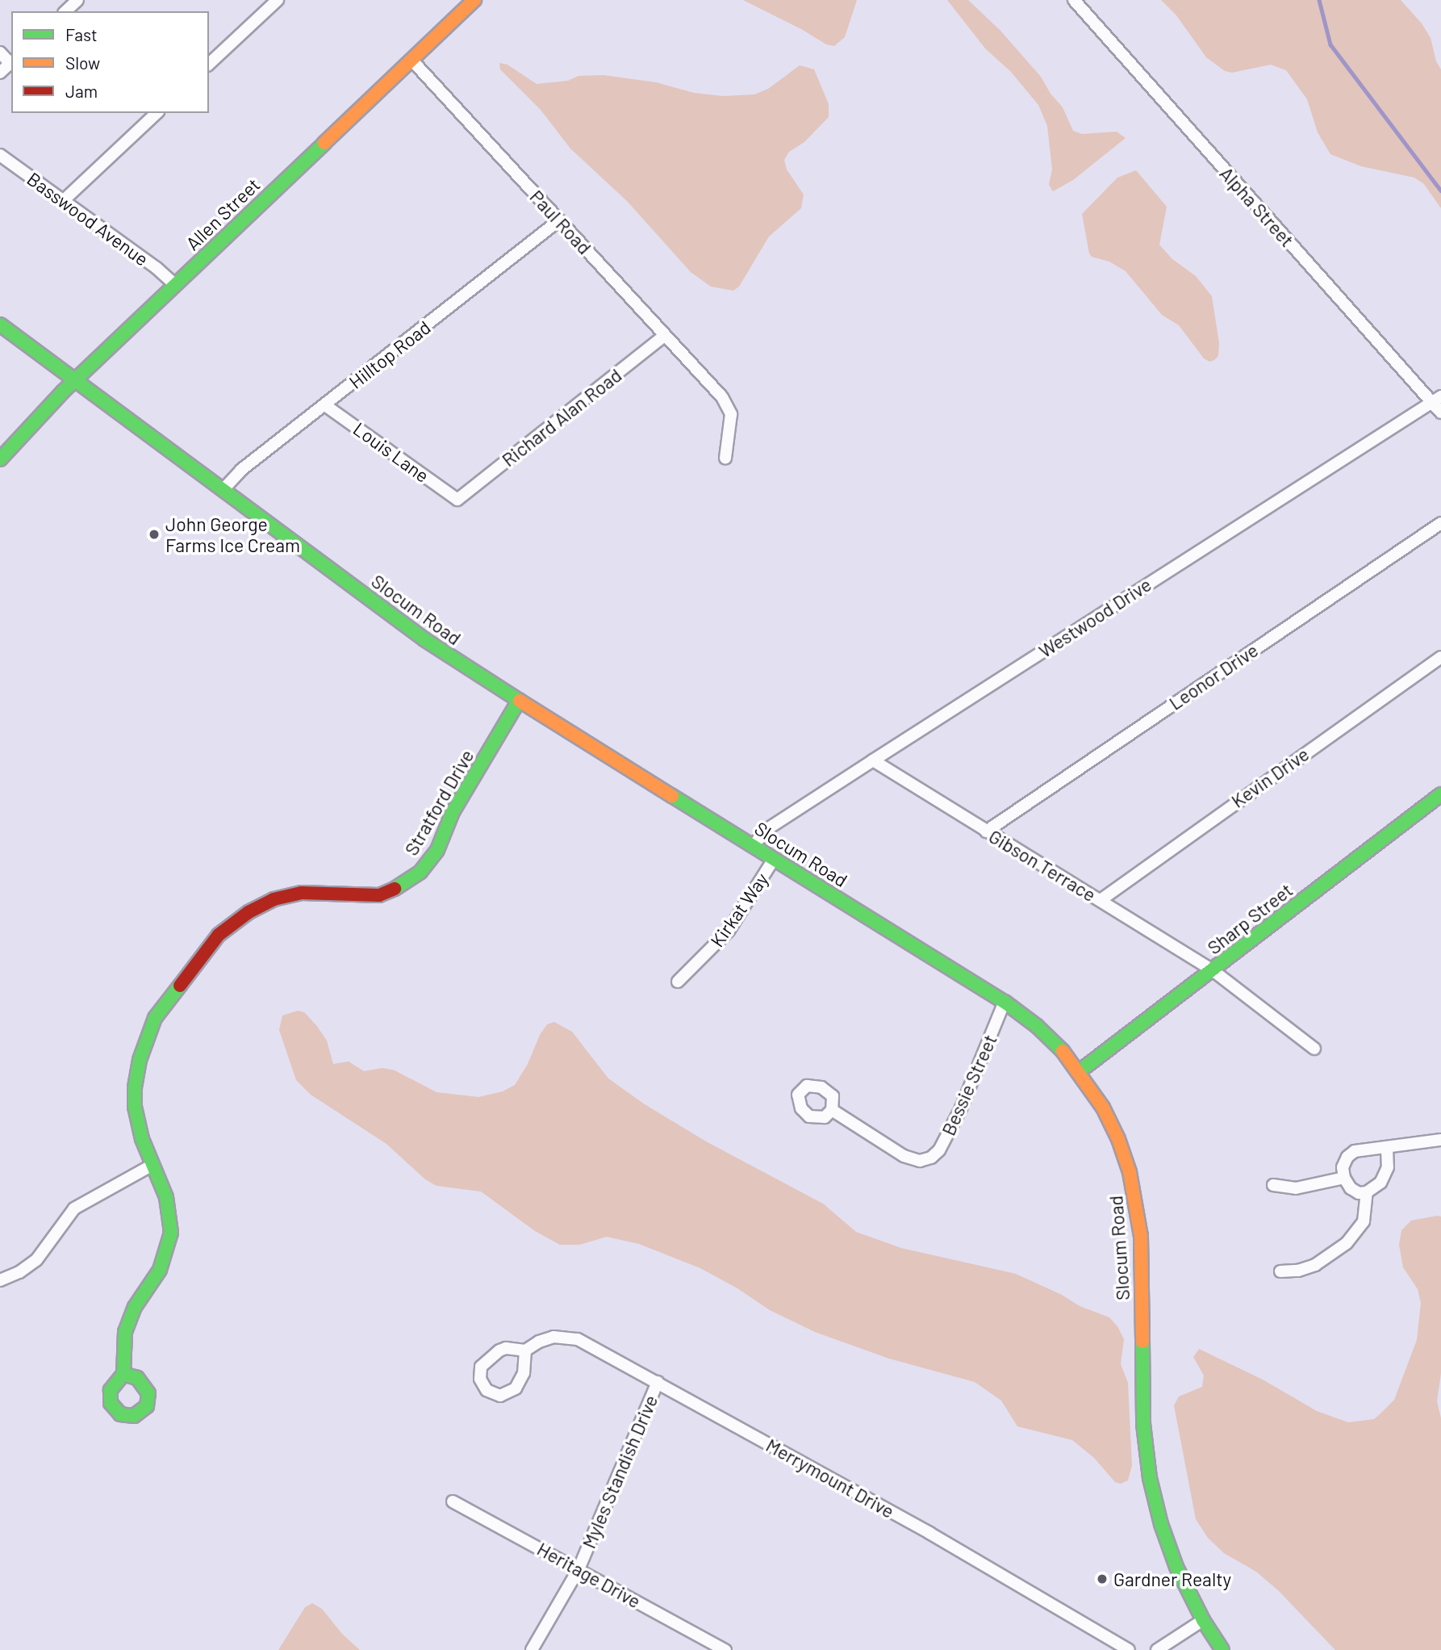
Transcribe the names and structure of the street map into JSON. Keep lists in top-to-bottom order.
{
  "streets": {
    "street": [
      "Alpha Street",
      "Allen Street",
      "Basswood Avenue",
      "Paul Road",
      "Hilltop Road",
      "Richard Alan Road",
      "Louis Lane",
      "Slocum Road",
      "Westwood Drive",
      "Leonor Drive",
      "Kevin Drive",
      "Stratford Drive",
      "Gibson Terrace",
      "Kirkat Way",
      "Sharp Street",
      "Bessie Street",
      "Myles Standish Drive",
      "Merrymount Drive",
      "Heritage Drive"
    ]
  },
  "crossings": [
    ["Alpha Street", "Westwood Drive"],
    ["Allen Street", "Basswood Avenue"],
    ["Allen Street", "Paul Road"],
    ["Allen Street", "Slocum Road"],
    ["Paul Road", "Hilltop Road"],
    ["Paul Road", "Richard Alan Road"],
    ["Hilltop Road", "Louis Lane"],
    ["Hilltop Road", "Slocum Road"],
    ["Richard Alan Road", "Louis Lane"],
    ["Slocum Road", "Westwood Drive"],
    ["Slocum Road", "Stratford Drive"],
    ["Slocum Road", "Kirkat Way"],
    ["Slocum Road", "Sharp Street"],
    ["Slocum Road", "Bessie Street"],
    ["Westwood Drive", "Gibson Terrace"],
    ["Leonor Drive", "Gibson Terrace"],
    ["Kevin Drive", "Gibson Terrace"],
    ["Gibson Terrace", "Sharp Street"],
    ["Myles Standish Drive", "Merrymount Drive"],
    ["Myles Standish Drive", "Heritage Drive"]
  ],
  "places": ["John George Farms Ice Cream", "Gardner Realty"],
  "legend": ["Fast", "Slow", "Jam"]
}
